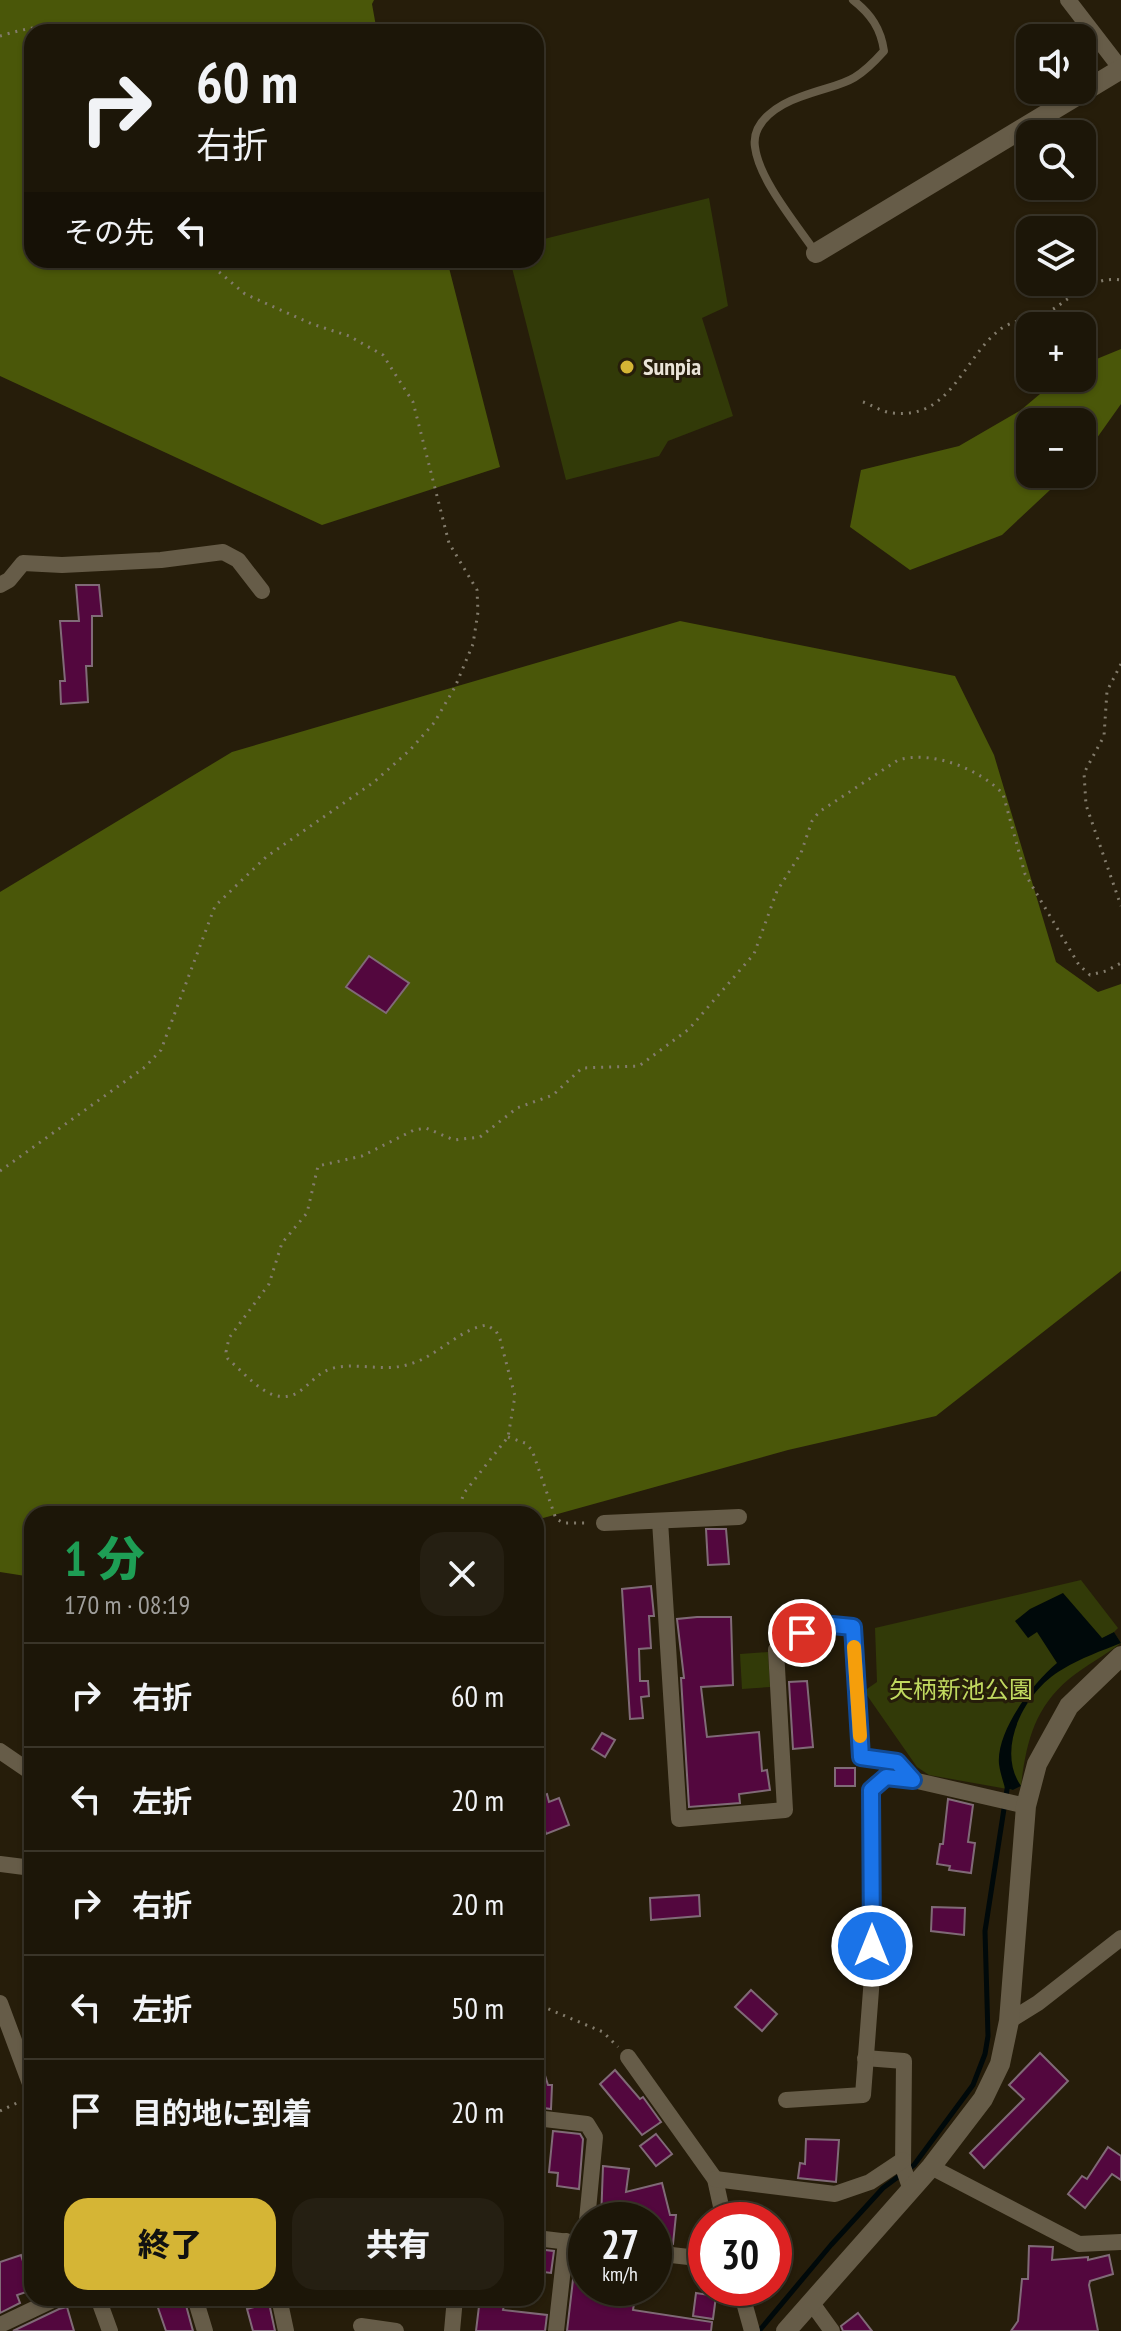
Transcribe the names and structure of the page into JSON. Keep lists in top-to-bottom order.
{
  "parks": ["矢柄新池公園"],
  "places": ["Sunpia"],
  "page": {
    "map_buttons": ["+", "−"],
    "turn": ["60 m", "右折"],
    "then": "その先",
    "heading": ["1 分", "170 m · 08:19"],
    "list": [
      {
        "name": "右折",
        "value": "60 m"
      },
      {
        "name": "左折",
        "value": "20 m"
      },
      {
        "name": "右折",
        "value": "20 m"
      },
      {
        "name": "左折",
        "value": "50 m"
      },
      {
        "name": "目的地に到着",
        "value": "20 m"
      }
    ],
    "buttons": ["終了", "共有"],
    "speed": "27 km/h",
    "limit": "30"
  }
}
